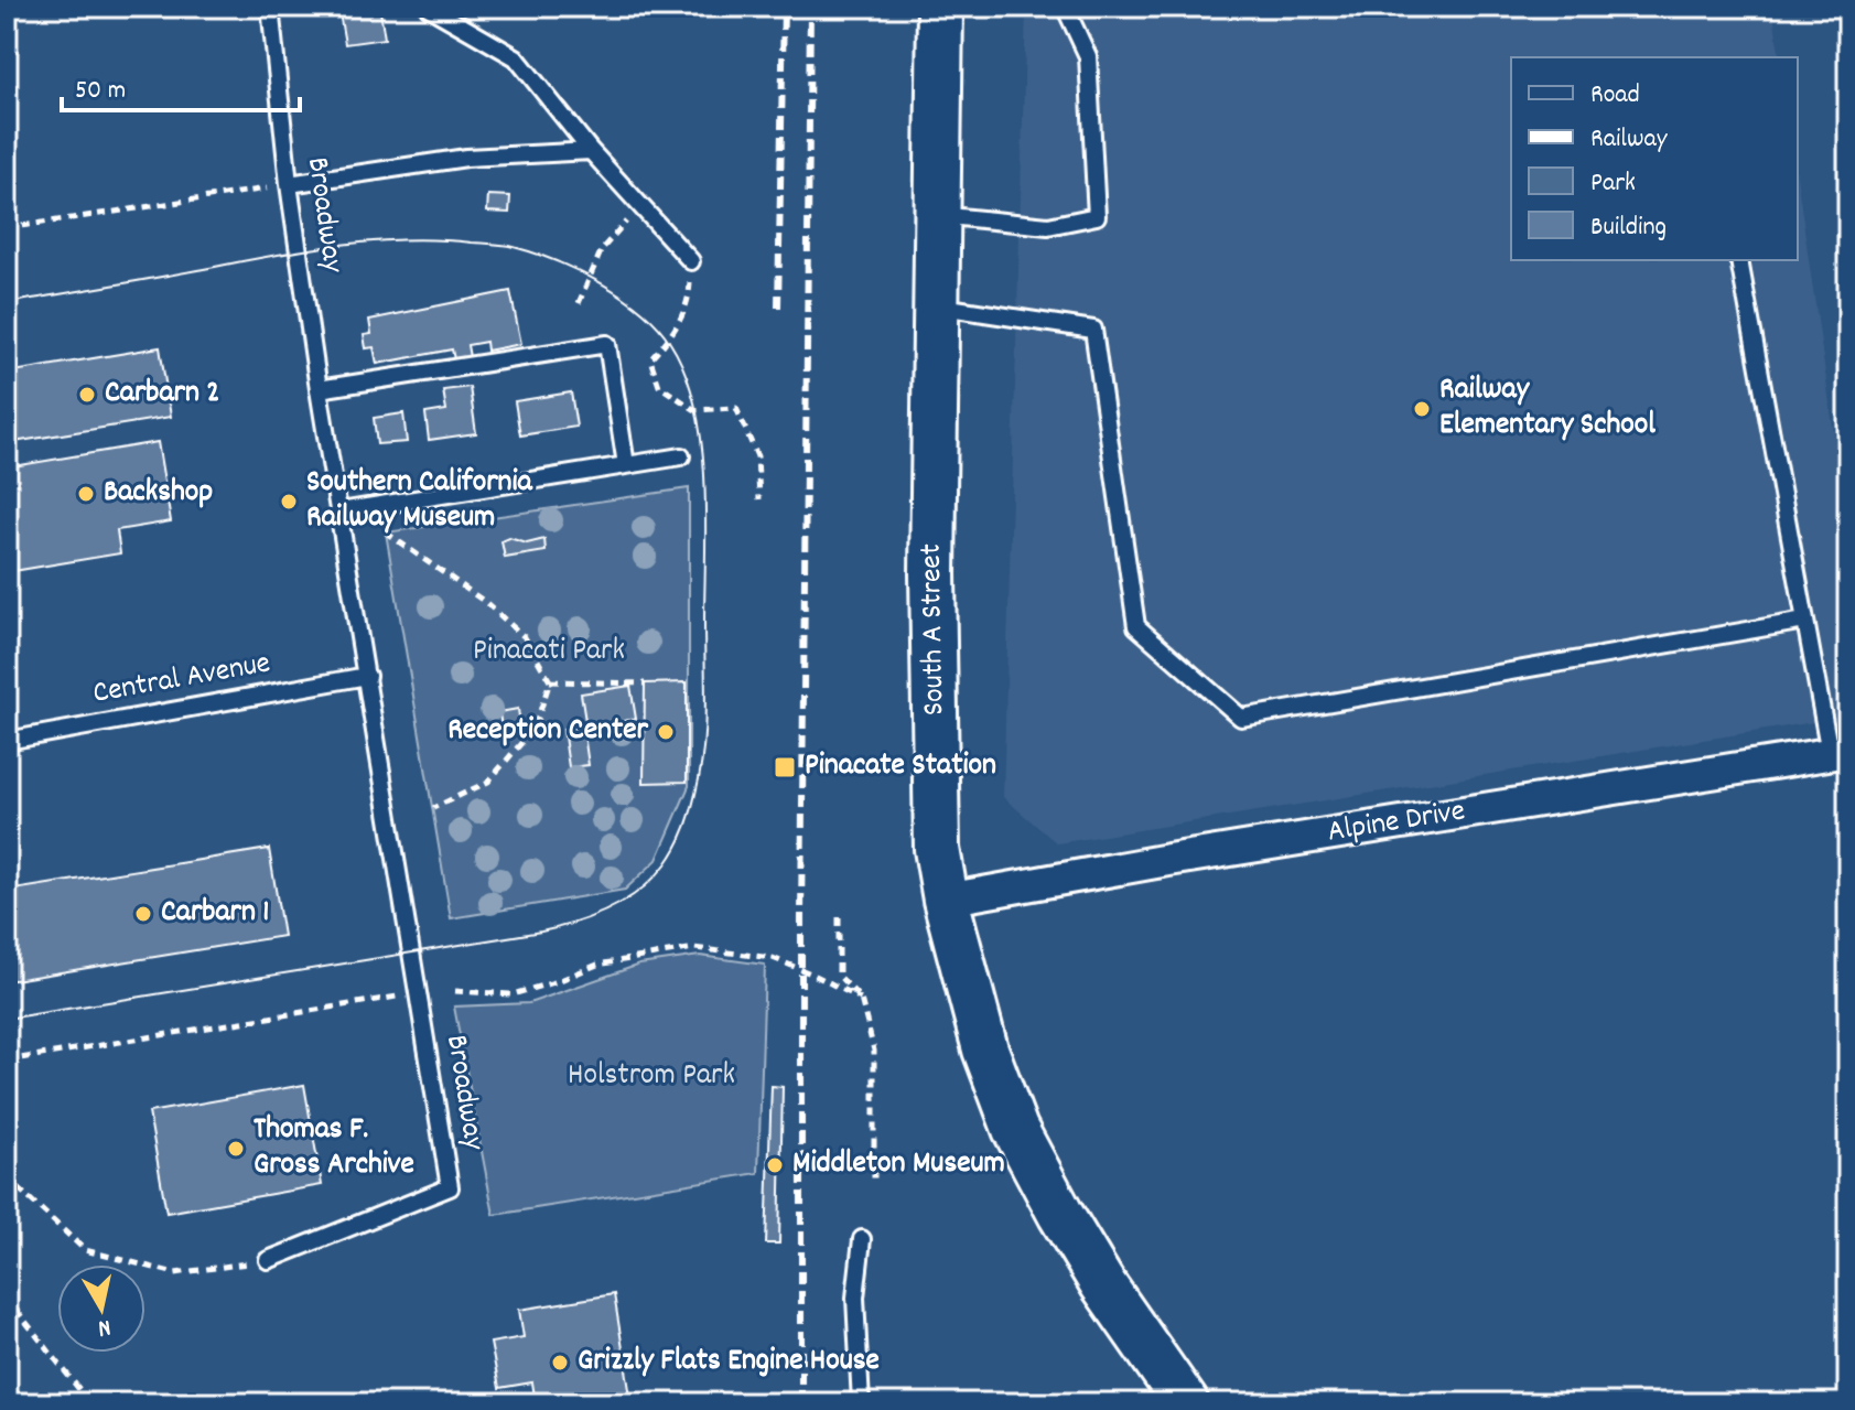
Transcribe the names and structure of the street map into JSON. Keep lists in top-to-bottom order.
{
  "streets": {
    "main road": ["South A Street"],
    "street": ["Alpine Drive"],
    "lane": ["Broadway", "Central Avenue"]
  },
  "crossings": [
    ["Broadway", "Central Avenue"],
    ["South A Street", "Alpine Drive"]
  ],
  "parks": ["Pinacati Park", "Holstrom Park"],
  "places": {
    "other": [
      "Carbarn 2",
      "Railway Elementary School",
      "Backshop",
      "Southern California Railway Museum",
      "Reception Center",
      "Carbarn 1",
      "Thomas F. Gross Archive",
      "Middleton Museum",
      "Grizzly Flats Engine House"
    ],
    "transit": ["Pinacate Station"]
  },
  "legend": [
    "Road",
    "Railway",
    "Park",
    "Building"
  ],
  "scale_bar": "50 m",
  "north": "bottom"
}
